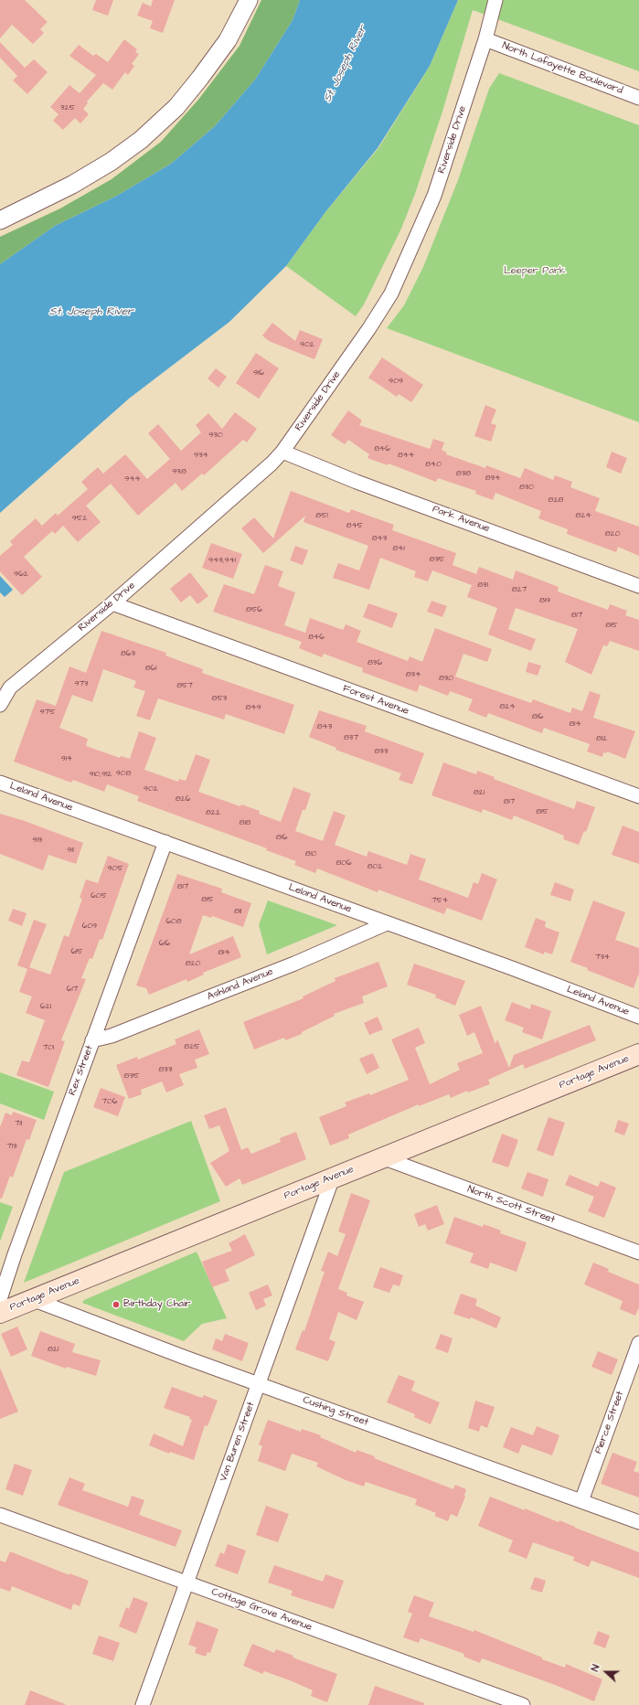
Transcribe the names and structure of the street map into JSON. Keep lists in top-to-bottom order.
{
  "streets": {
    "main road": ["Portage Avenue"],
    "street": [
      "North Lafayette Boulevard",
      "Riverside Drive",
      "Park Avenue",
      "Forest Avenue",
      "Leland Avenue",
      "Ashland Avenue",
      "Rex Street",
      "North Scott Street",
      "Cushing Street",
      "Pierce Street",
      "Van Buren Street",
      "Cottage Grove Avenue"
    ]
  },
  "crossings": [
    ["North Lafayette Boulevard", "Riverside Drive"],
    ["Riverside Drive", "Park Avenue"],
    ["Riverside Drive", "Forest Avenue"],
    ["Leland Avenue", "Ashland Avenue"],
    ["Leland Avenue", "Rex Street"],
    ["Ashland Avenue", "Rex Street"],
    ["Portage Avenue", "North Scott Street"],
    ["Portage Avenue", "Cushing Street"],
    ["Portage Avenue", "Van Buren Street"],
    ["Cushing Street", "Pierce Street"],
    ["Cushing Street", "Van Buren Street"],
    ["Van Buren Street", "Cottage Grove Avenue"]
  ],
  "water": ["St. Joseph River"],
  "parks": ["Leeper Park"],
  "places": ["Birthday Chair"],
  "house_numbers": [
    "325",
    "902",
    "916",
    "909",
    "930",
    "846",
    "934",
    "844",
    "840",
    "938",
    "838",
    "834",
    "944",
    "830",
    "828",
    "851",
    "824",
    "952",
    "845",
    "820",
    "843",
    "841",
    "835",
    "943,941",
    "962",
    "831",
    "827",
    "819",
    "856",
    "817",
    "815",
    "846",
    "863",
    "836",
    "861",
    "834",
    "830",
    "973",
    "857",
    "853",
    "824",
    "849",
    "975",
    "816",
    "814",
    "843",
    "837",
    "812",
    "833",
    "914",
    "908",
    "910,912",
    "902",
    "821",
    "826",
    "817",
    "815",
    "822",
    "818",
    "816",
    "913",
    "911",
    "810",
    "806",
    "802",
    "905",
    "817",
    "605",
    "815",
    "754",
    "811",
    "608",
    "609",
    "616",
    "615",
    "814",
    "734",
    "820",
    "617",
    "621",
    "825",
    "701",
    "833",
    "835",
    "706",
    "711",
    "713",
    "821"
  ],
  "north": "left"
}
